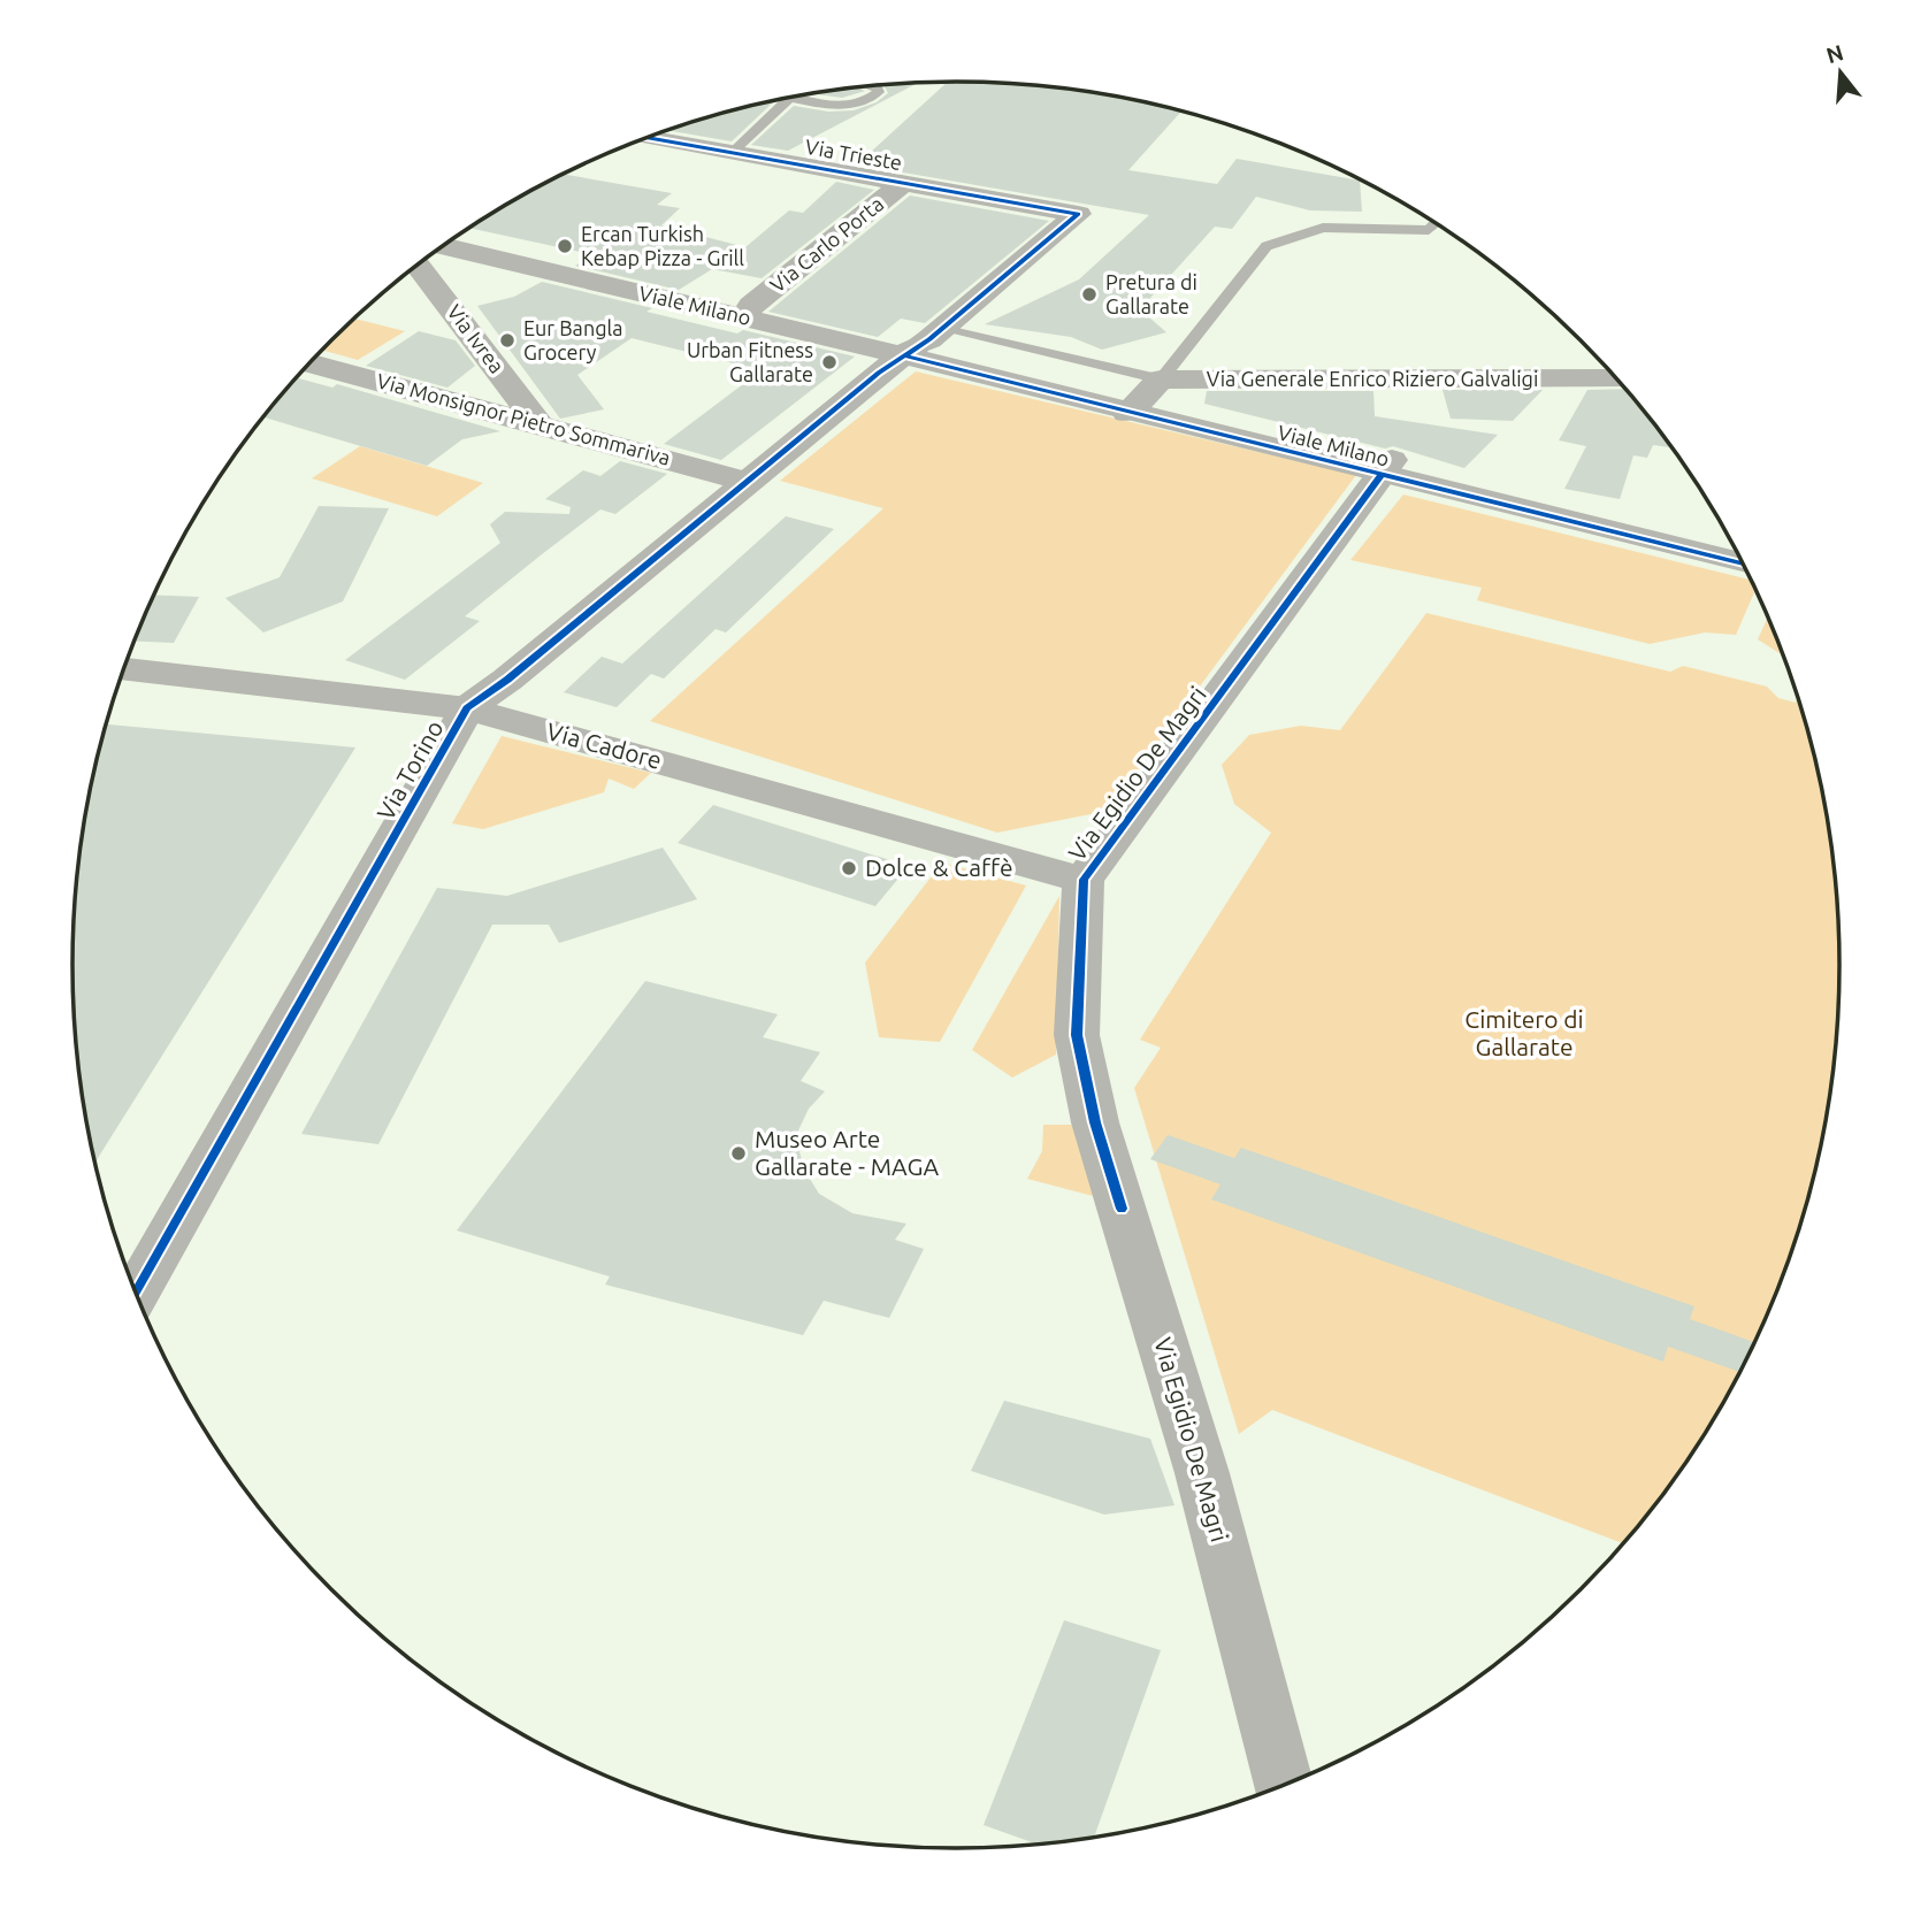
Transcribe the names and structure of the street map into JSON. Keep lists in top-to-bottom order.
{
  "streets": {
    "street": [
      "Via Trieste",
      "Via Carlo Porta",
      "Viale Milano",
      "Via Ivrea",
      "Via Generale Enrico Riziero Galvaligi",
      "Via Monsignor Pietro Sommariva",
      "Via Cadore",
      "Via Torino",
      "Via Egidio De Magri"
    ]
  },
  "crossings": [
    ["Via Trieste", "Via Carlo Porta"],
    ["Via Trieste", "Via Torino"],
    ["Via Carlo Porta", "Viale Milano"],
    ["Viale Milano", "Via Generale Enrico Riziero Galvaligi"],
    ["Viale Milano", "Via Torino"],
    ["Viale Milano", "Via Egidio De Magri"],
    ["Via Ivrea", "Via Monsignor Pietro Sommariva"],
    ["Via Monsignor Pietro Sommariva", "Via Torino"],
    ["Via Cadore", "Via Torino"],
    ["Via Cadore", "Via Egidio De Magri"]
  ],
  "parks": ["Cimitero di Gallarate"],
  "places": [
    "Ercan Turkish Kebap Pizza - Grill",
    "Pretura di Gallarate",
    "Eur Bangla Grocery",
    "Urban Fitness Gallarate",
    "Dolce & Caffè",
    "Museo Arte Gallarate - MAGA"
  ],
  "north": "top"
}
